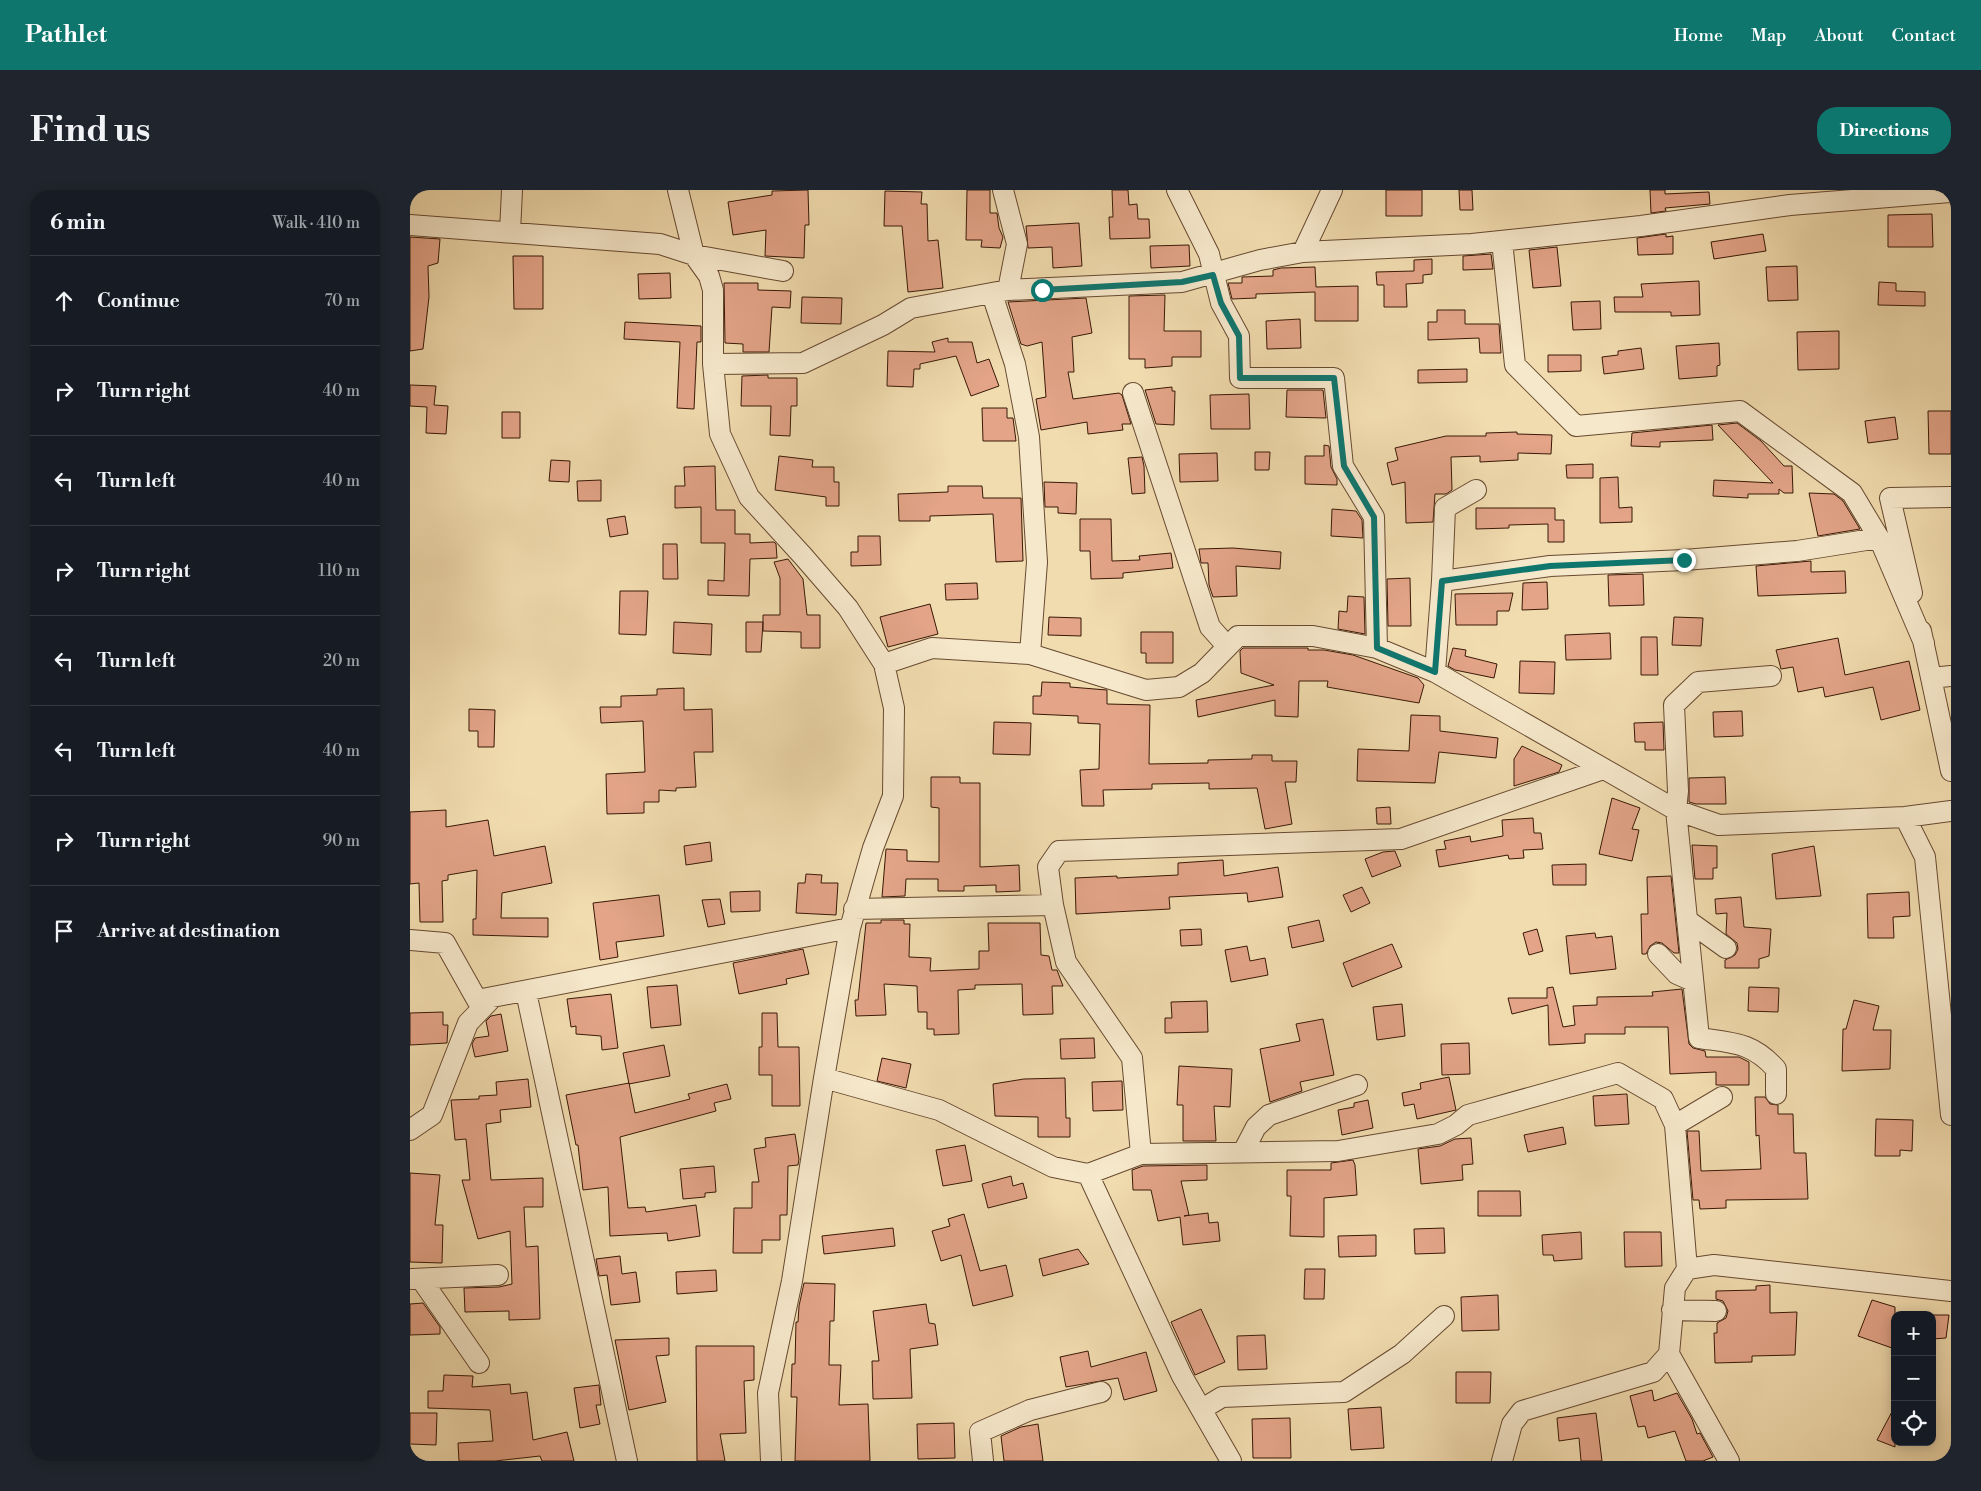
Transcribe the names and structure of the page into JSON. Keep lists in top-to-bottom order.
{
  "page": {
    "header": "Pathlet",
    "nav": [
      "Home",
      "Map",
      "About",
      "Contact"
    ],
    "buttons": "Directions",
    "title": "Find us",
    "heading": ["6 min", "Walk · 410 m"],
    "list": [
      ["Continue", "70 m"],
      ["Turn right", "40 m"],
      ["Turn left", "40 m"],
      ["Turn right", "110 m"],
      ["Turn left", "20 m"],
      ["Turn left", "40 m"],
      ["Turn right", "90 m"],
      "Arrive at destination"
    ],
    "map_buttons": ["+", "−"]
  }
}
